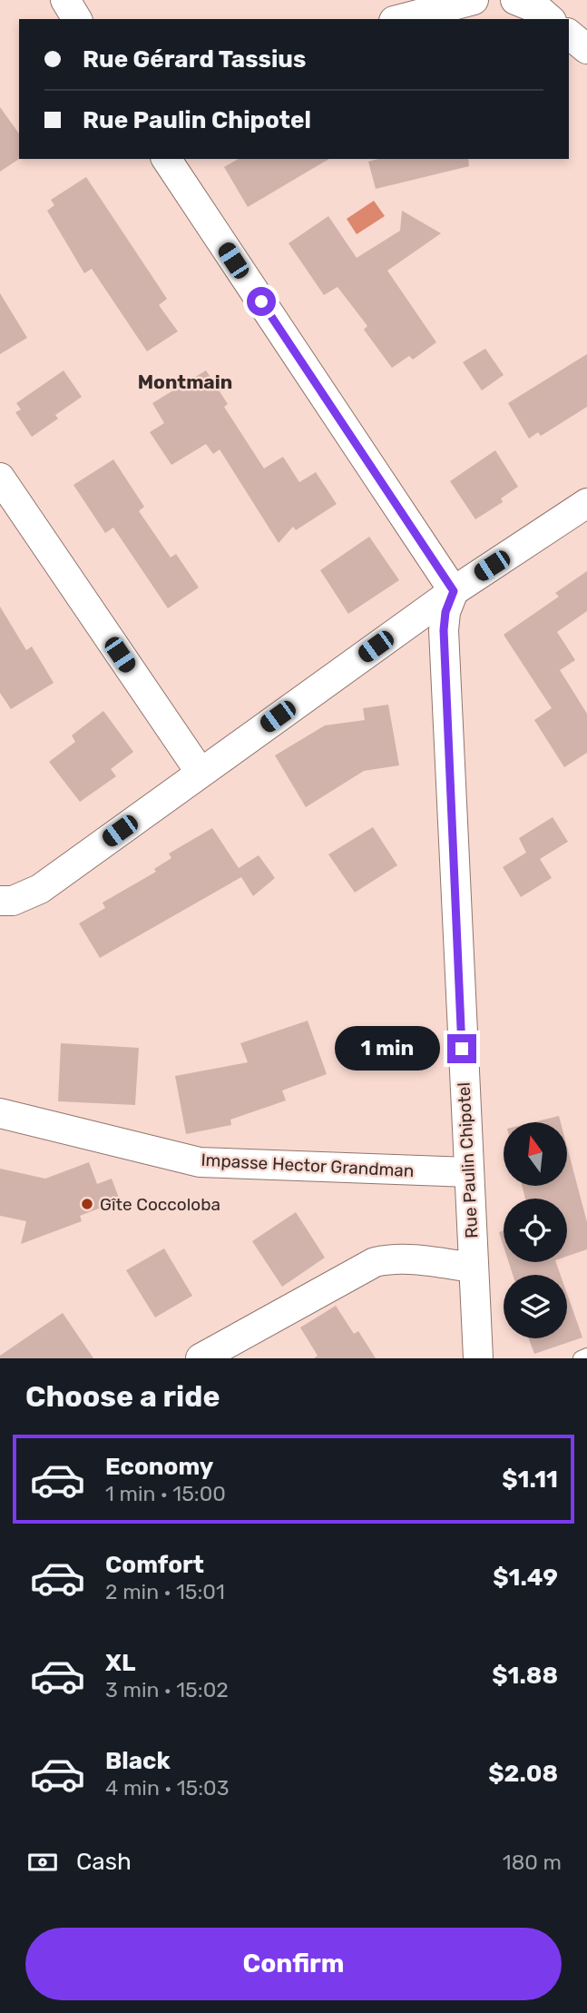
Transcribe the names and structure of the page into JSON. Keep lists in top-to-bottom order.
{
  "streets": {
    "street": ["Rue Paulin Chipotel", "Impasse Hector Grandman"]
  },
  "crossings": [
    ["Rue Paulin Chipotel", "Impasse Hector Grandman"]
  ],
  "districts": ["Montmain"],
  "places": ["Gîte Coccoloba"],
  "north": "top",
  "page": {
    "banner": ["Rue Gérard Tassius", "Rue Paulin Chipotel"],
    "bubble": "1 min",
    "heading": "Choose a ride",
    "list": [
      {
        "name": "Economy",
        "note": "1 min · 15:00",
        "value": "$1.11"
      },
      {
        "name": "Comfort",
        "note": "2 min · 15:01",
        "value": "$1.49"
      },
      {
        "name": "XL",
        "note": "3 min · 15:02",
        "value": "$1.88"
      },
      {
        "name": "Black",
        "note": "4 min · 15:03",
        "value": "$2.08"
      }
    ],
    "pay": ["Cash", "180 m"],
    "buttons": "Confirm"
  }
}
